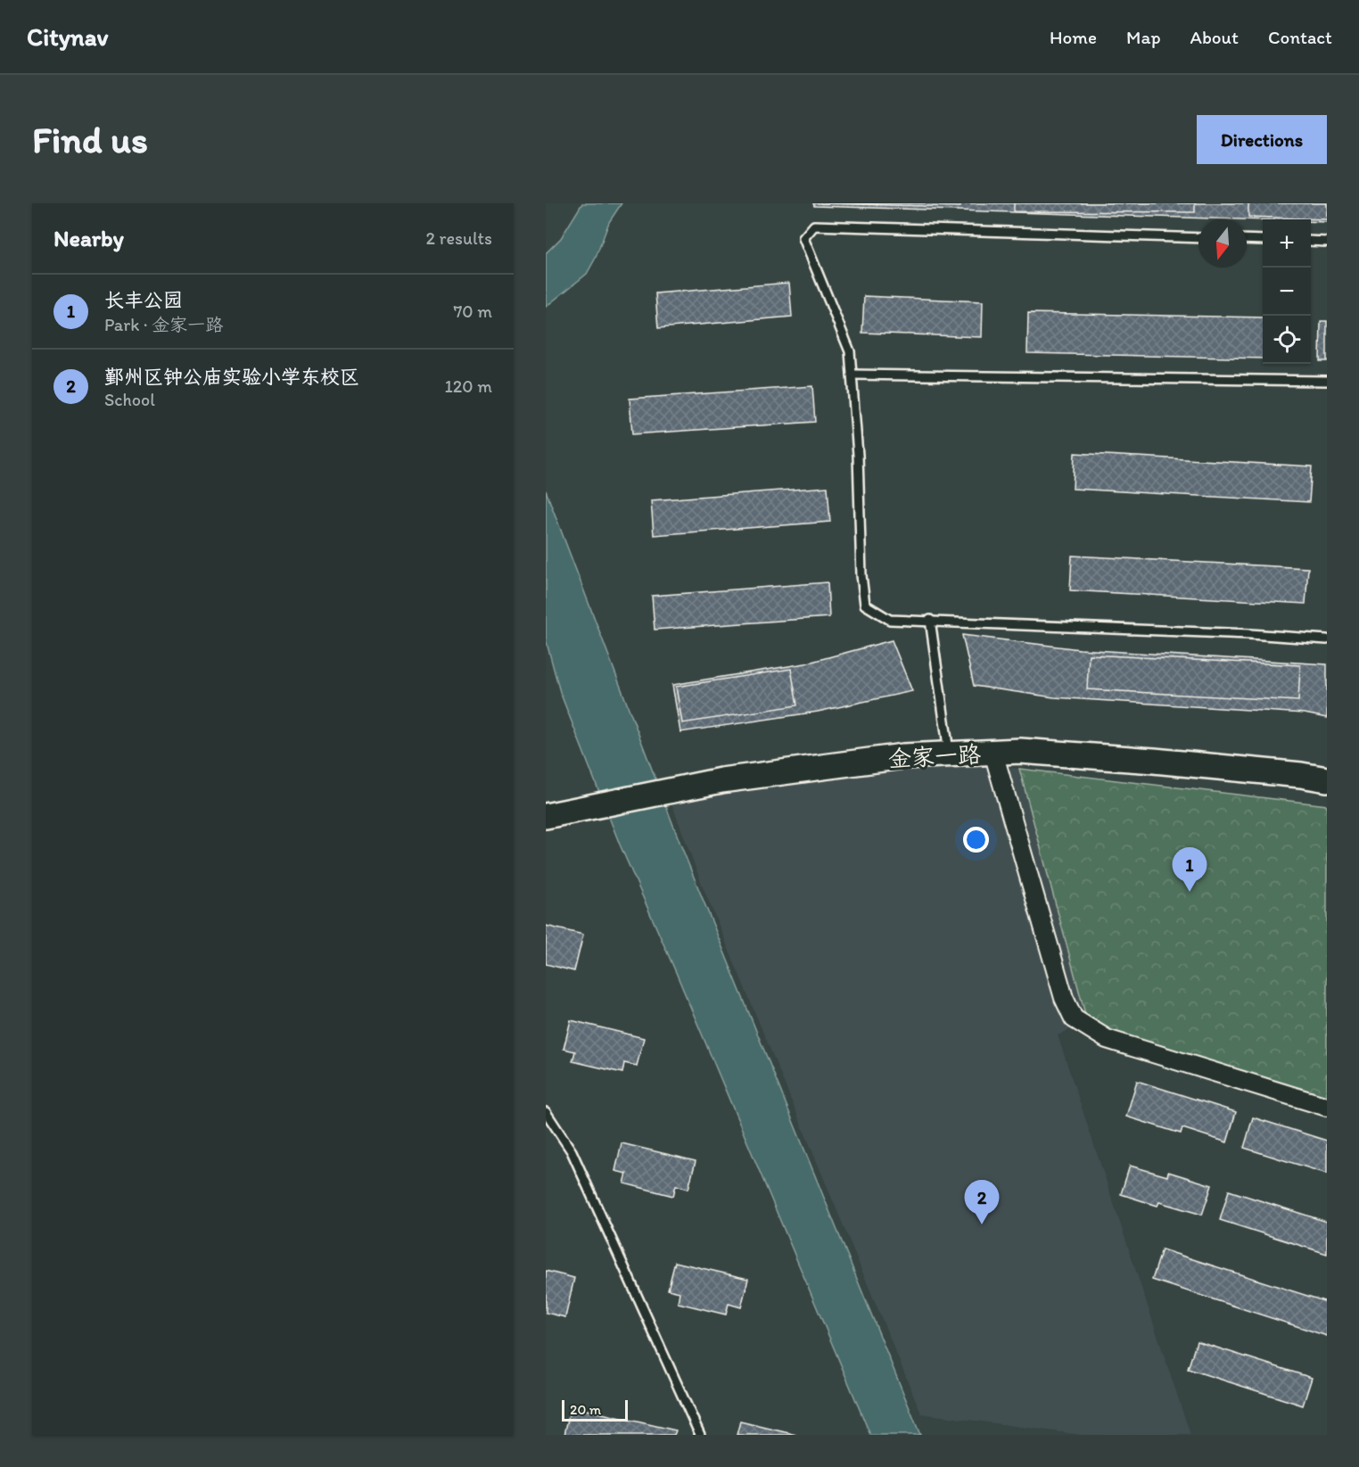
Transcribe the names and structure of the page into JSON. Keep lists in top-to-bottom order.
{
  "streets": {
    "street": ["金家一路"]
  },
  "scale_bar": "20 m",
  "north": "bottom",
  "page": {
    "header": "Citynav",
    "nav": [
      "Home",
      "Map",
      "About",
      "Contact"
    ],
    "buttons": "Directions",
    "title": "Find us",
    "heading": ["Nearby", "2 results"],
    "map_buttons": ["+", "−"],
    "list": [
      {
        "mark": "1",
        "name": "长丰公园",
        "note": "Park · 金家一路",
        "value": "70 m"
      },
      {
        "mark": "2",
        "name": "鄞州区钟公庙实验小学东校区",
        "note": "School",
        "value": "120 m"
      }
    ],
    "pins": ["1", "2"],
    "scale": "20 m"
  }
}
